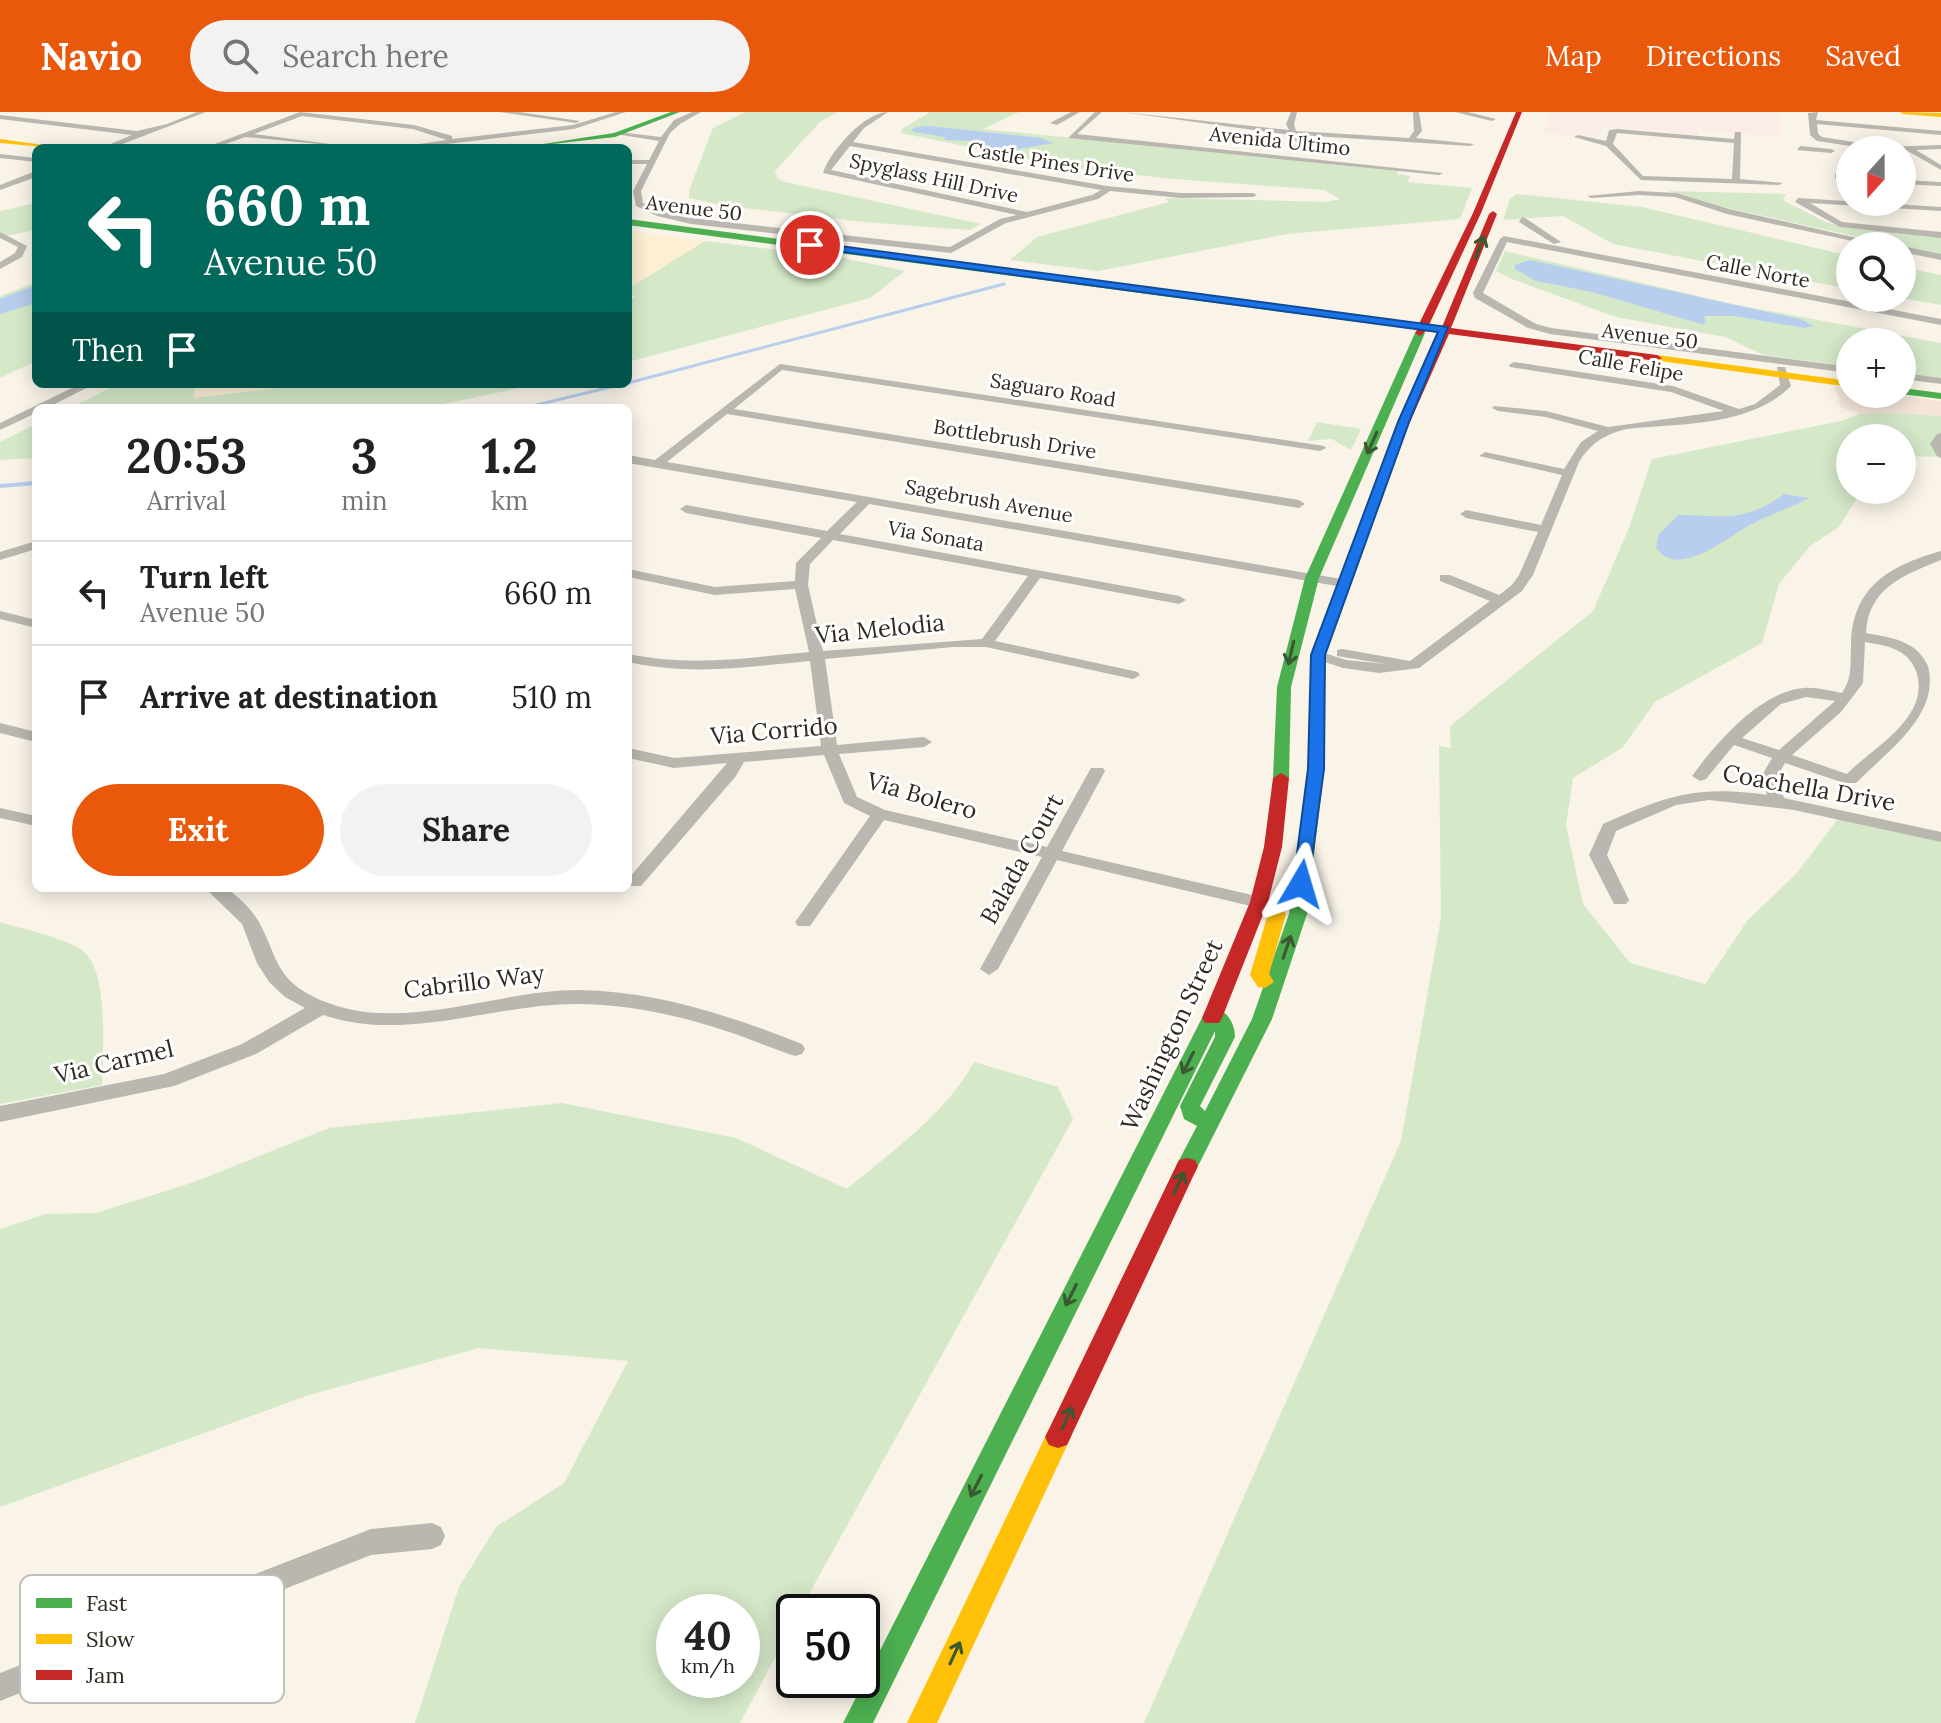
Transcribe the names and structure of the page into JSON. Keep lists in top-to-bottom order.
{
  "streets": {
    "main road": ["Avenue 50", "Washington Street"],
    "street": [
      "Avenida Ultimo",
      "Castle Pines Drive",
      "Spyglass Hill Drive",
      "Calle Norte",
      "Calle Felipe",
      "Saguaro Road",
      "Bottlebrush Drive",
      "Sagebrush Avenue",
      "Via Sonata",
      "Via Melodia",
      "Via Corrido",
      "Coachella Drive",
      "Via Bolero",
      "Balada Court",
      "Cabrillo Way",
      "Via Carmel"
    ]
  },
  "crossings": [
    ["Castle Pines Drive", "Spyglass Hill Drive"],
    ["Avenue 50", "Washington Street"],
    ["Saguaro Road", "Bottlebrush Drive"],
    ["Sagebrush Avenue", "Washington Street"],
    ["Via Melodia", "Via Bolero"],
    ["Via Corrido", "Via Bolero"],
    ["Via Bolero", "Balada Court"],
    ["Via Bolero", "Washington Street"],
    ["Cabrillo Way", "Via Carmel"]
  ],
  "legend": ["Fast", "Slow", "Jam"],
  "north": "bottom",
  "page": {
    "header": "Navio",
    "search": "Search here",
    "nav": ["Map", "Directions", "Saved"],
    "map_buttons": ["+", "−"],
    "turn": ["660 m", "Avenue 50"],
    "then": "Then",
    "eta": [
      "20:53",
      "Arrival",
      "3",
      "min",
      "1.2",
      "km"
    ],
    "list": [
      {
        "name": "Turn left",
        "note": "Avenue 50",
        "value": "660 m"
      },
      {
        "name": "Arrive at destination",
        "value": "510 m"
      }
    ],
    "buttons": ["Exit", "Share"],
    "speed": "40 km/h",
    "limit": "50"
  }
}
